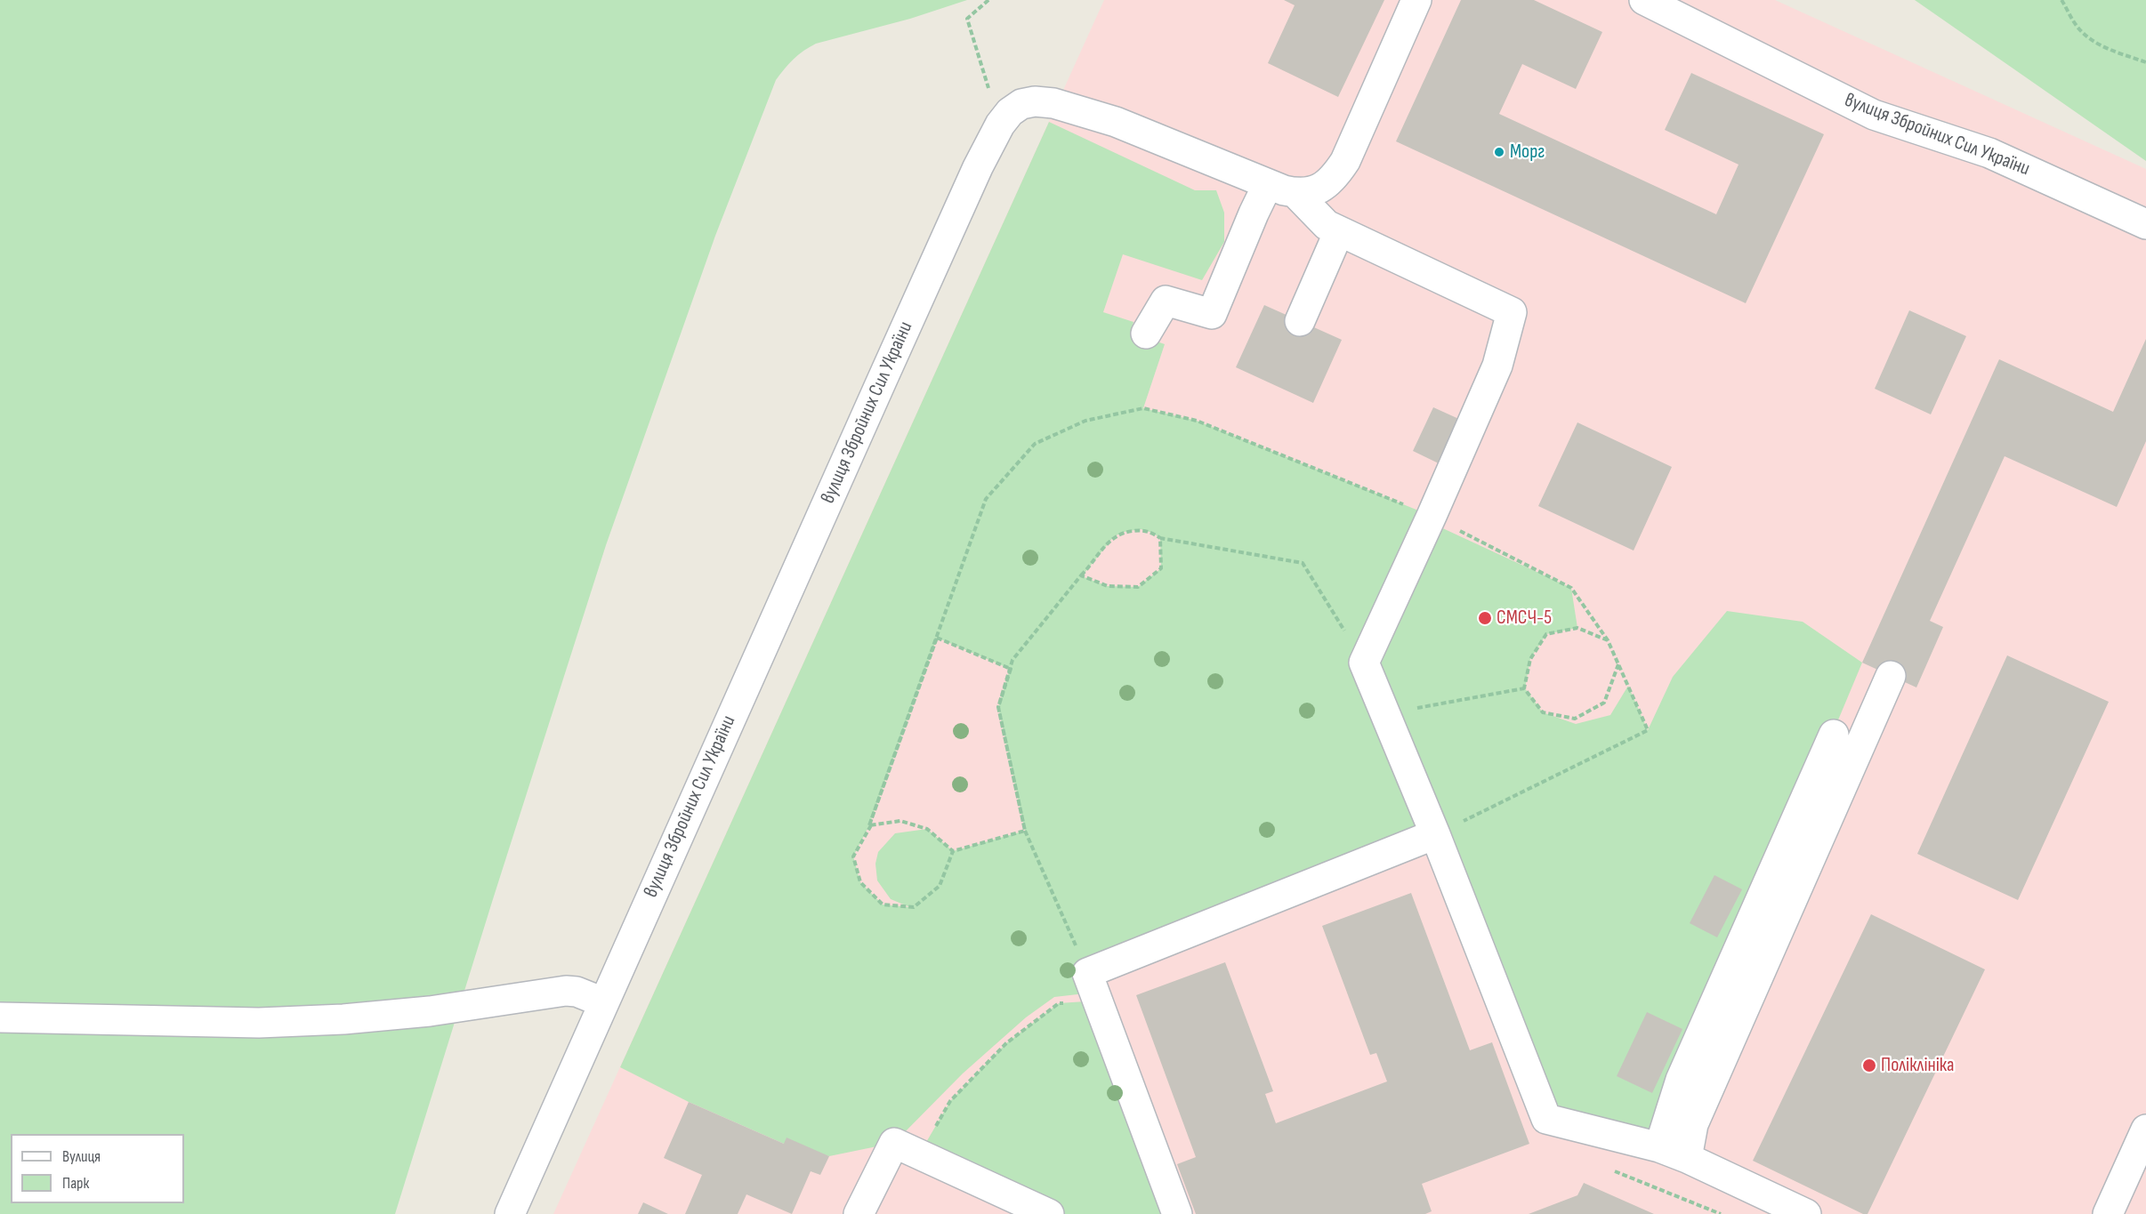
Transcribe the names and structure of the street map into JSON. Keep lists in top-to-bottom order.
{
  "streets": {
    "street": ["вулиця Збройних Сил України"]
  },
  "places": ["Морг", "СМСЧ-5", "Поліклініка"],
  "legend": ["Вулиця", "Парк"]
}
